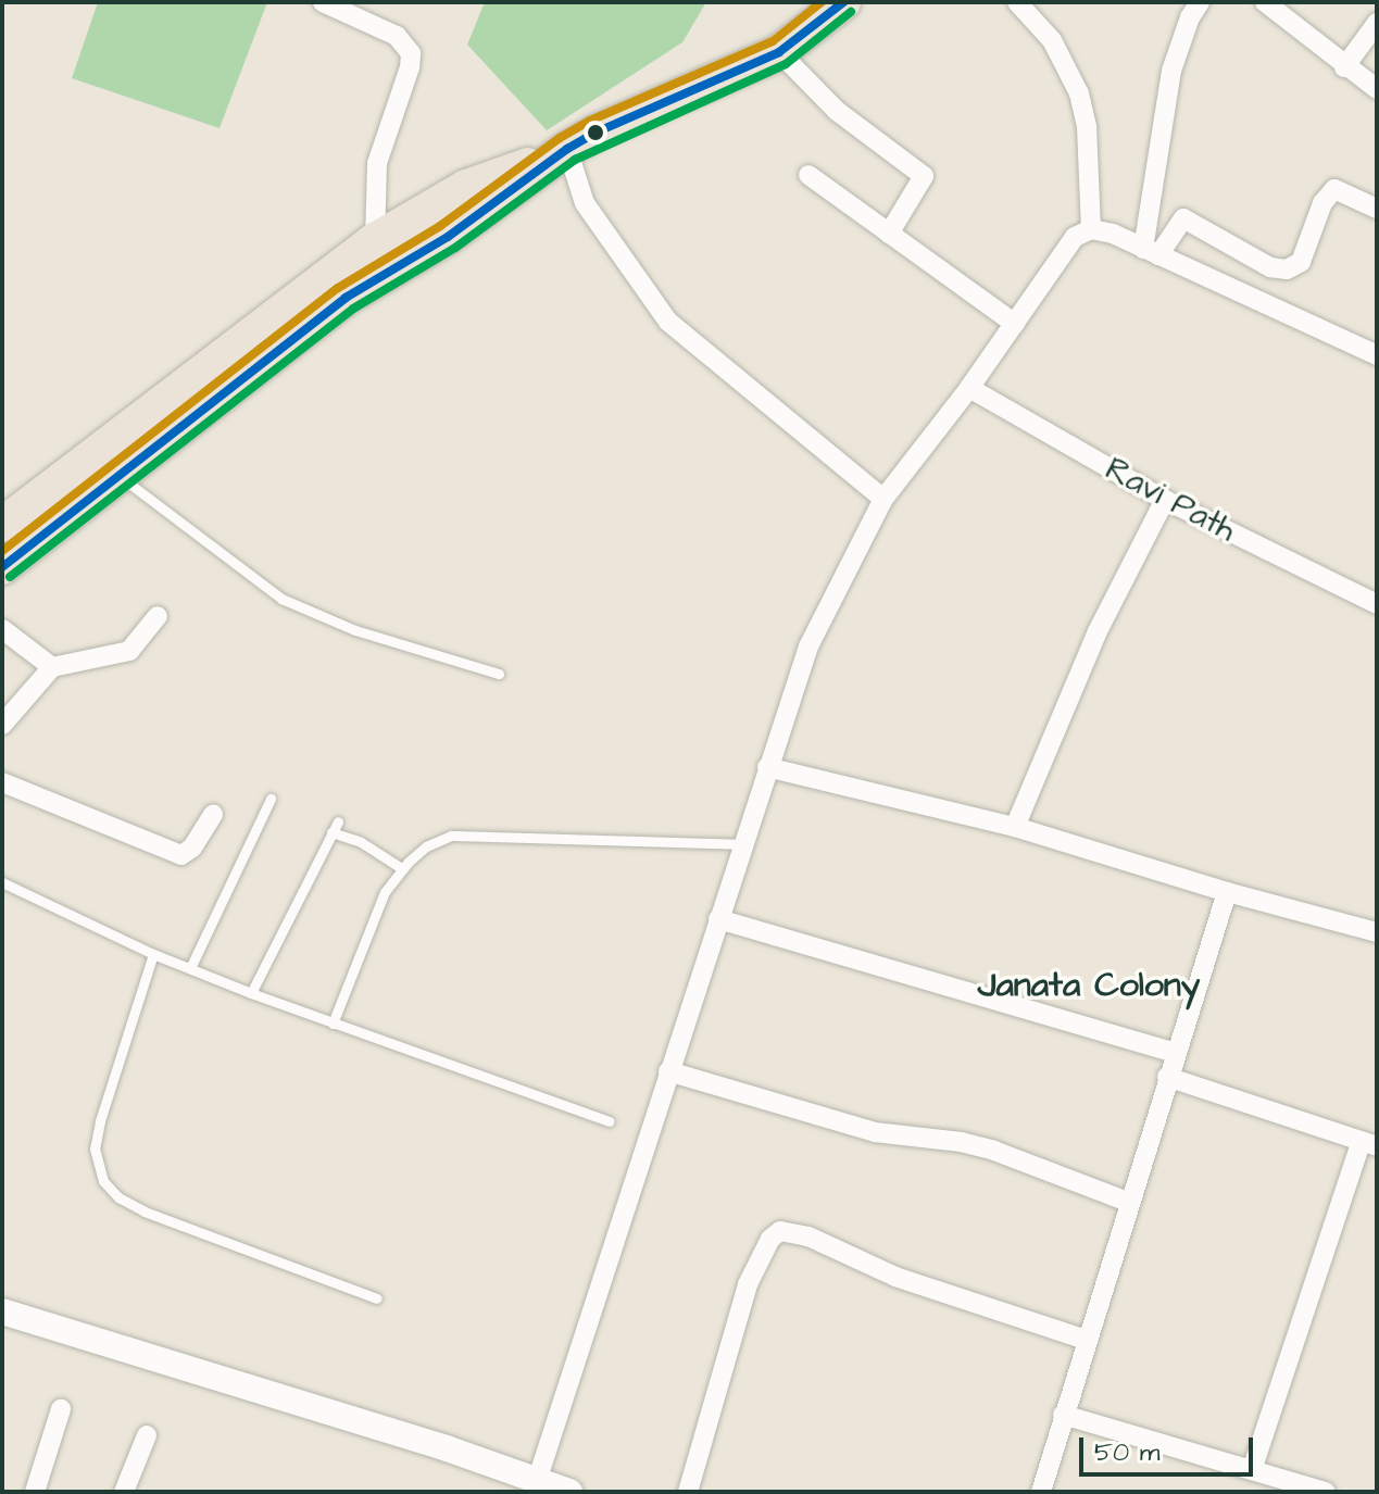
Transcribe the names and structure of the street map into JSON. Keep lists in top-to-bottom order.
{
  "streets": {
    "street": ["Ravi Path"]
  },
  "districts": ["Janata Colony"],
  "scale_bar": "50 m"
}
